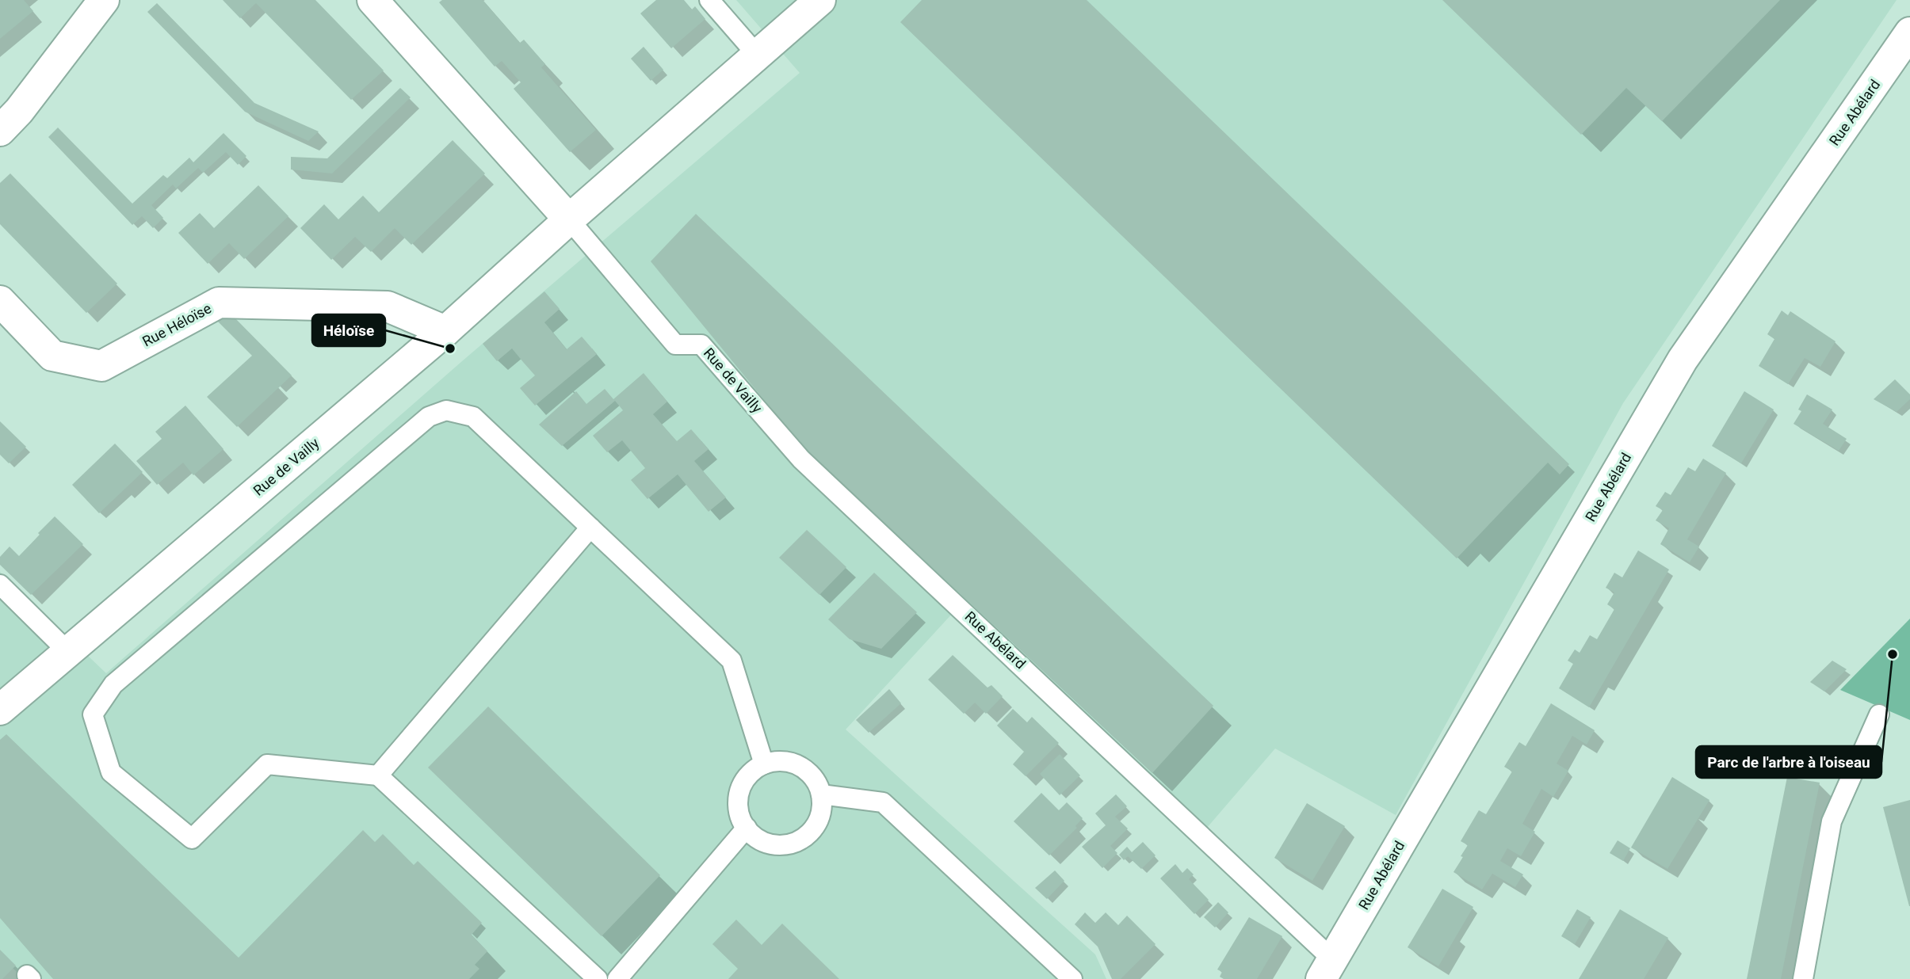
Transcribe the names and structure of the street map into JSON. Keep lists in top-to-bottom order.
{
  "streets": {
    "street": ["Rue Abélard", "Rue Héloïse", "Rue de Vailly"]
  },
  "crossings": [
    ["Rue Abélard", "Rue de Vailly"],
    ["Rue Héloïse", "Rue de Vailly"]
  ],
  "places": ["Héloïse", "Parc de l'arbre à l'oiseau"]
}
